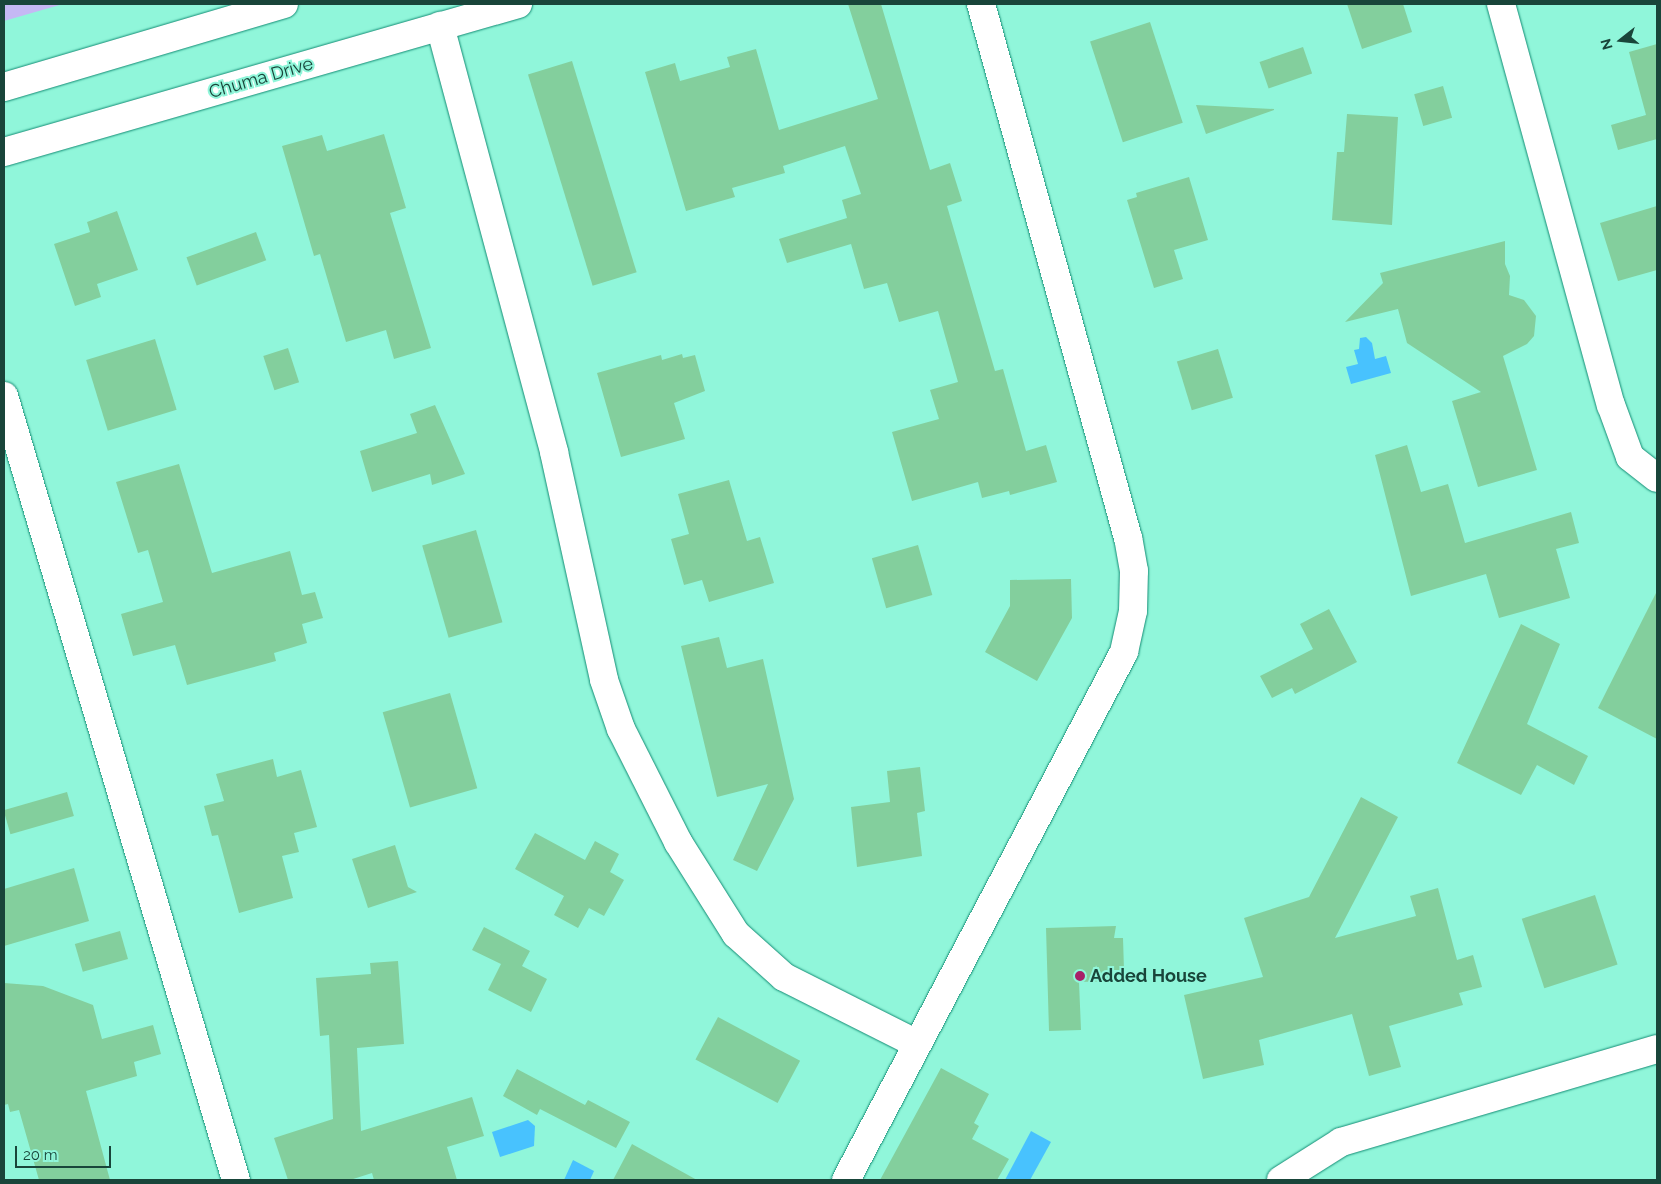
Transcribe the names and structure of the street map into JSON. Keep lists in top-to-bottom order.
{
  "streets": {
    "street": ["Chuma Drive"]
  },
  "places": ["Added House"],
  "scale_bar": "20 m",
  "north": "left"
}
